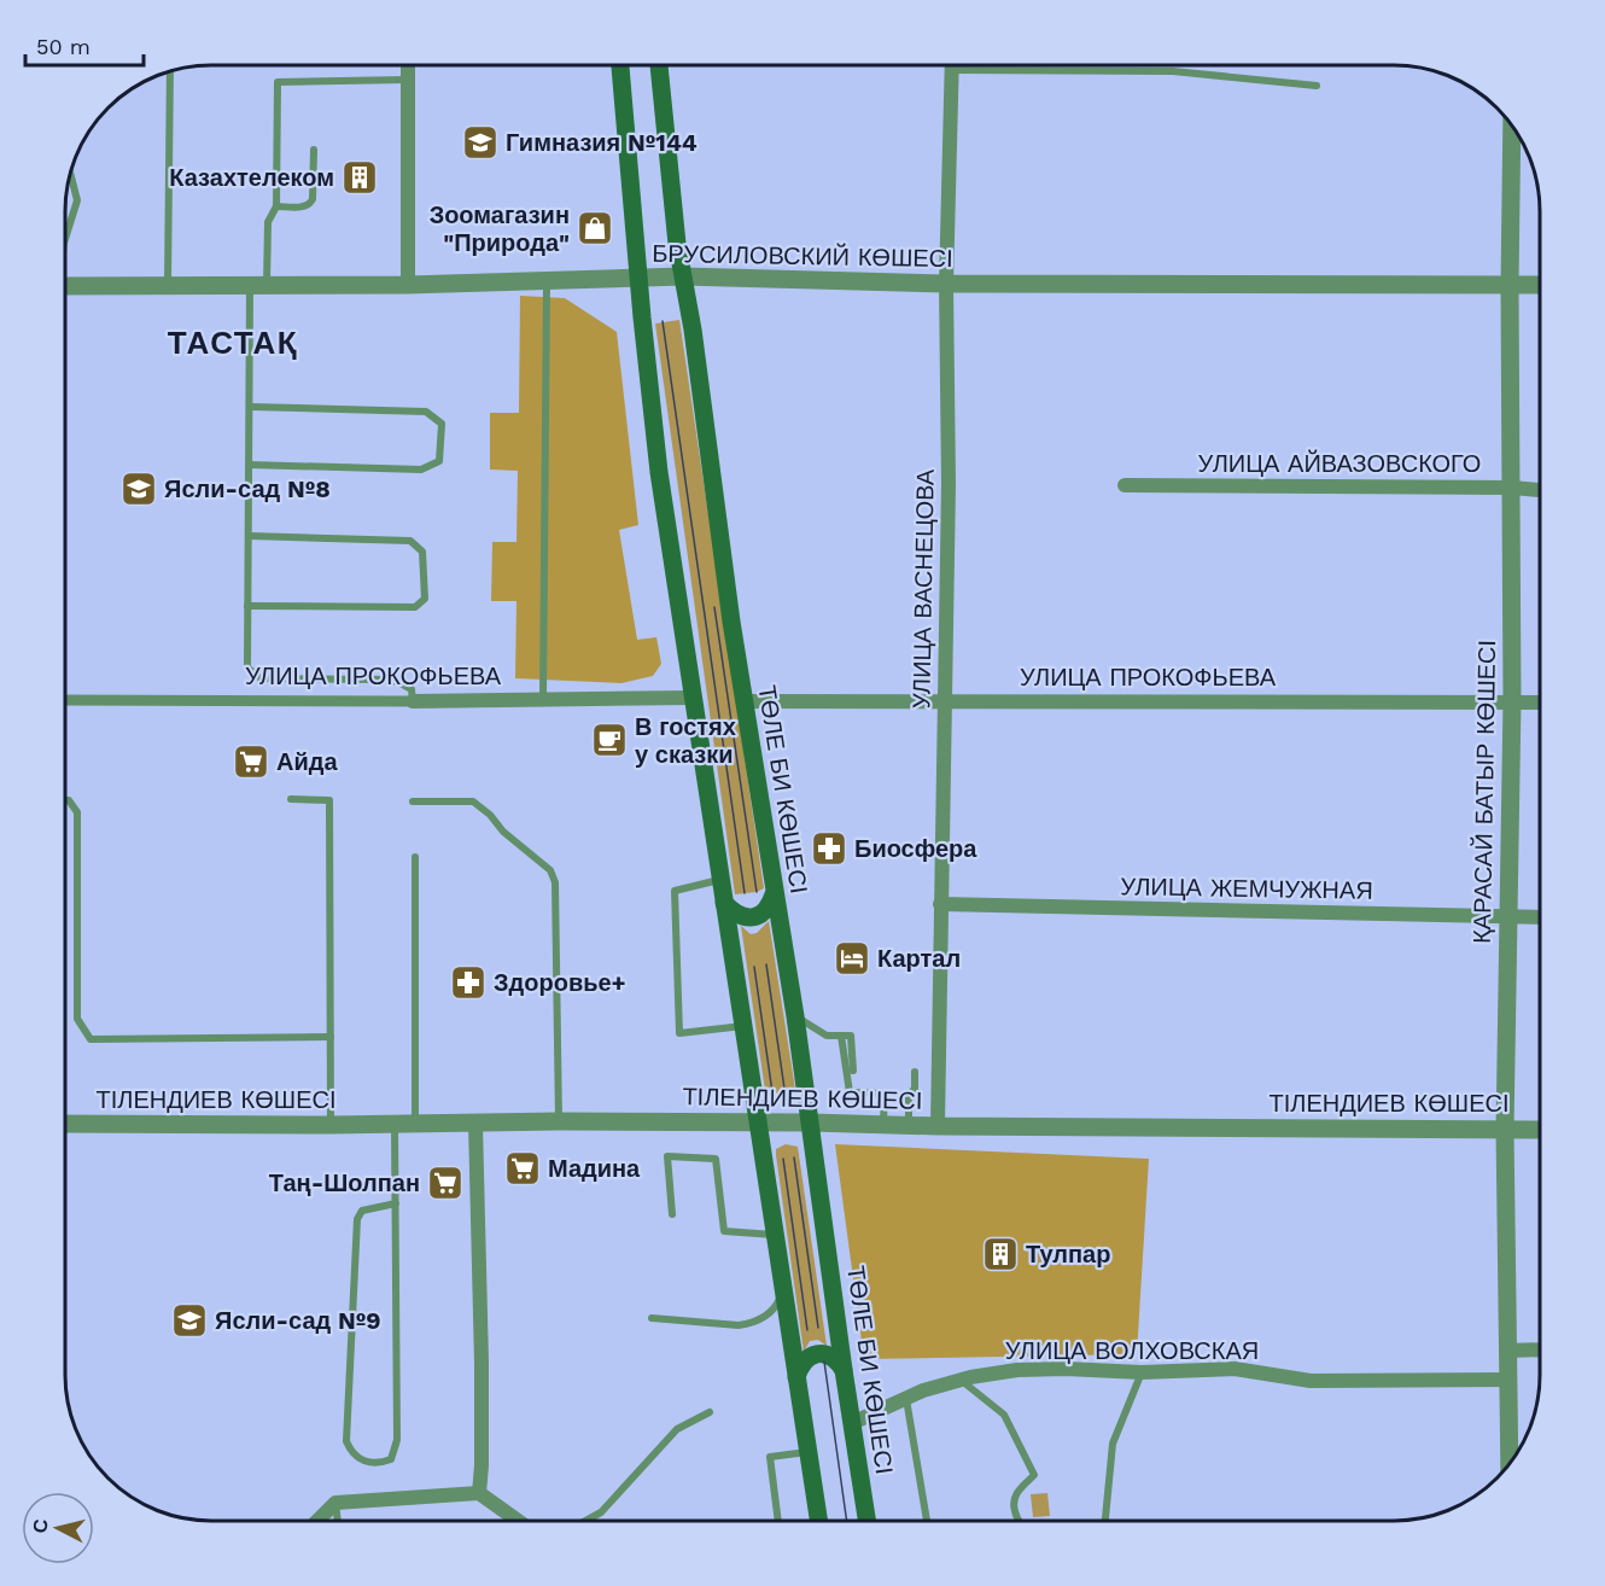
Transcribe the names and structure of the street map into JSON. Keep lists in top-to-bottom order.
{
  "streets": {
    "main road": ["ТӨЛЕ БИ КӨШЕСІ"],
    "street": [
      "БРУСИЛОВСКИЙ КӨШЕСІ",
      "УЛИЦА АЙВАЗОВСКОГО",
      "УЛИЦА ВАСНЕЦОВА",
      "УЛИЦА ПРОКОФЬЕВА",
      "ҚАРАСАЙ БАТЫР КӨШЕСІ",
      "УЛИЦА ЖЕМЧУЖНАЯ",
      "ТІЛЕНДИЕВ КӨШЕСІ",
      "УЛИЦА ВОЛХОВСКАЯ"
    ]
  },
  "crossings": [
    ["БРУСИЛОВСКИЙ КӨШЕСІ", "УЛИЦА ВАСНЕЦОВА"],
    ["БРУСИЛОВСКИЙ КӨШЕСІ", "ТӨЛЕ БИ КӨШЕСІ"],
    ["БРУСИЛОВСКИЙ КӨШЕСІ", "ҚАРАСАЙ БАТЫР КӨШЕСІ"],
    ["УЛИЦА АЙВАЗОВСКОГО", "ҚАРАСАЙ БАТЫР КӨШЕСІ"],
    ["УЛИЦА ВАСНЕЦОВА", "УЛИЦА ПРОКОФЬЕВА"],
    ["УЛИЦА ВАСНЕЦОВА", "УЛИЦА ЖЕМЧУЖНАЯ"],
    ["УЛИЦА ВАСНЕЦОВА", "ТІЛЕНДИЕВ КӨШЕСІ"],
    ["УЛИЦА ПРОКОФЬЕВА", "ТӨЛЕ БИ КӨШЕСІ"],
    ["УЛИЦА ПРОКОФЬЕВА", "ҚАРАСАЙ БАТЫР КӨШЕСІ"],
    ["ТӨЛЕ БИ КӨШЕСІ", "ТІЛЕНДИЕВ КӨШЕСІ"],
    ["ТӨЛЕ БИ КӨШЕСІ", "УЛИЦА ВОЛХОВСКАЯ"],
    ["ҚАРАСАЙ БАТЫР КӨШЕСІ", "УЛИЦА ЖЕМЧУЖНАЯ"],
    ["ҚАРАСАЙ БАТЫР КӨШЕСІ", "ТІЛЕНДИЕВ КӨШЕСІ"],
    ["ҚАРАСАЙ БАТЫР КӨШЕСІ", "УЛИЦА ВОЛХОВСКАЯ"]
  ],
  "districts": ["ТАСТАҚ"],
  "places": {
    "school or university": ["Гимназия №144", "Ясли-сад №8", "Ясли-сад №9"],
    "building": ["Казахтелеком", "Тулпар"],
    "shop": ["Зоомагазин \"Природа\""],
    "cafe": ["В гостях у сказки"],
    "supermarket": ["Айда", "Мадина", "Таң-Шолпан"],
    "pharmacy": ["Биосфера", "Здоровье+"],
    "hotel": ["Картал"]
  },
  "scale_bar": "50 m",
  "north": "left"
}
